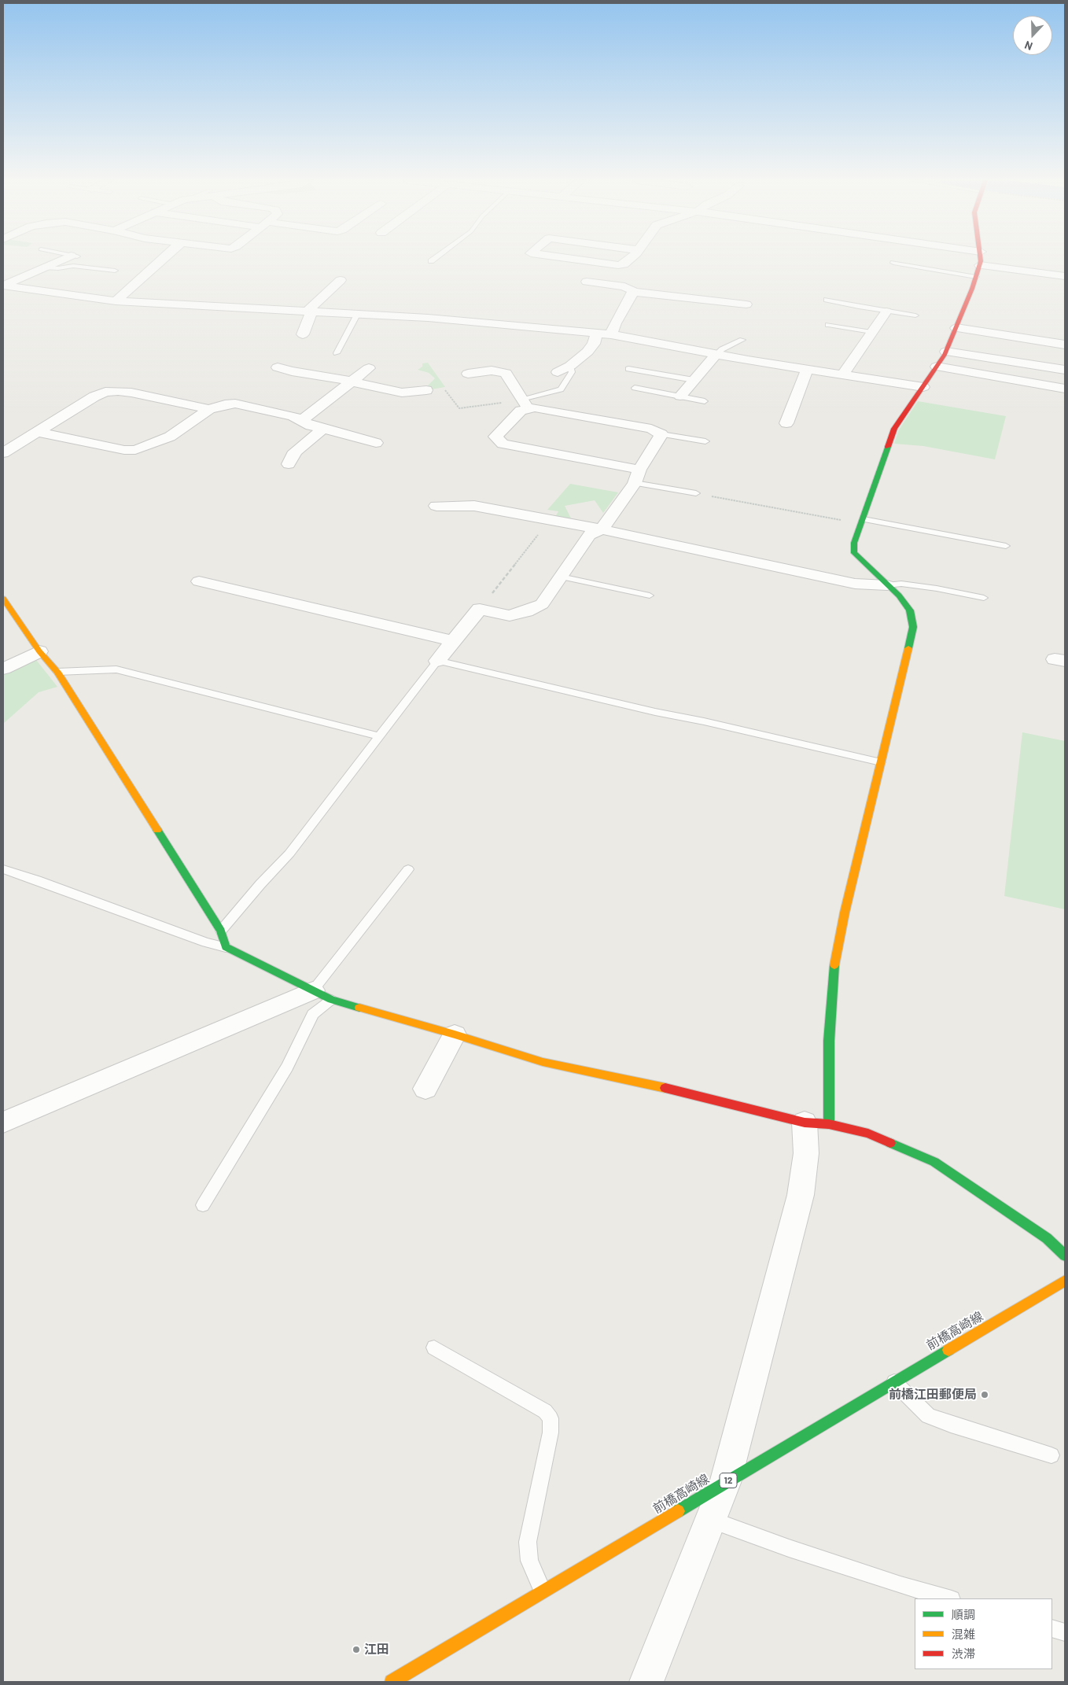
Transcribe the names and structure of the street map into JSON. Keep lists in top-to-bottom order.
{
  "streets": {
    "street": ["前橋高崎線", "12"]
  },
  "places": ["前橋江田郵便局", "江田"],
  "legend": ["順調", "混雑", "渋滞"],
  "north": "bottom"
}
